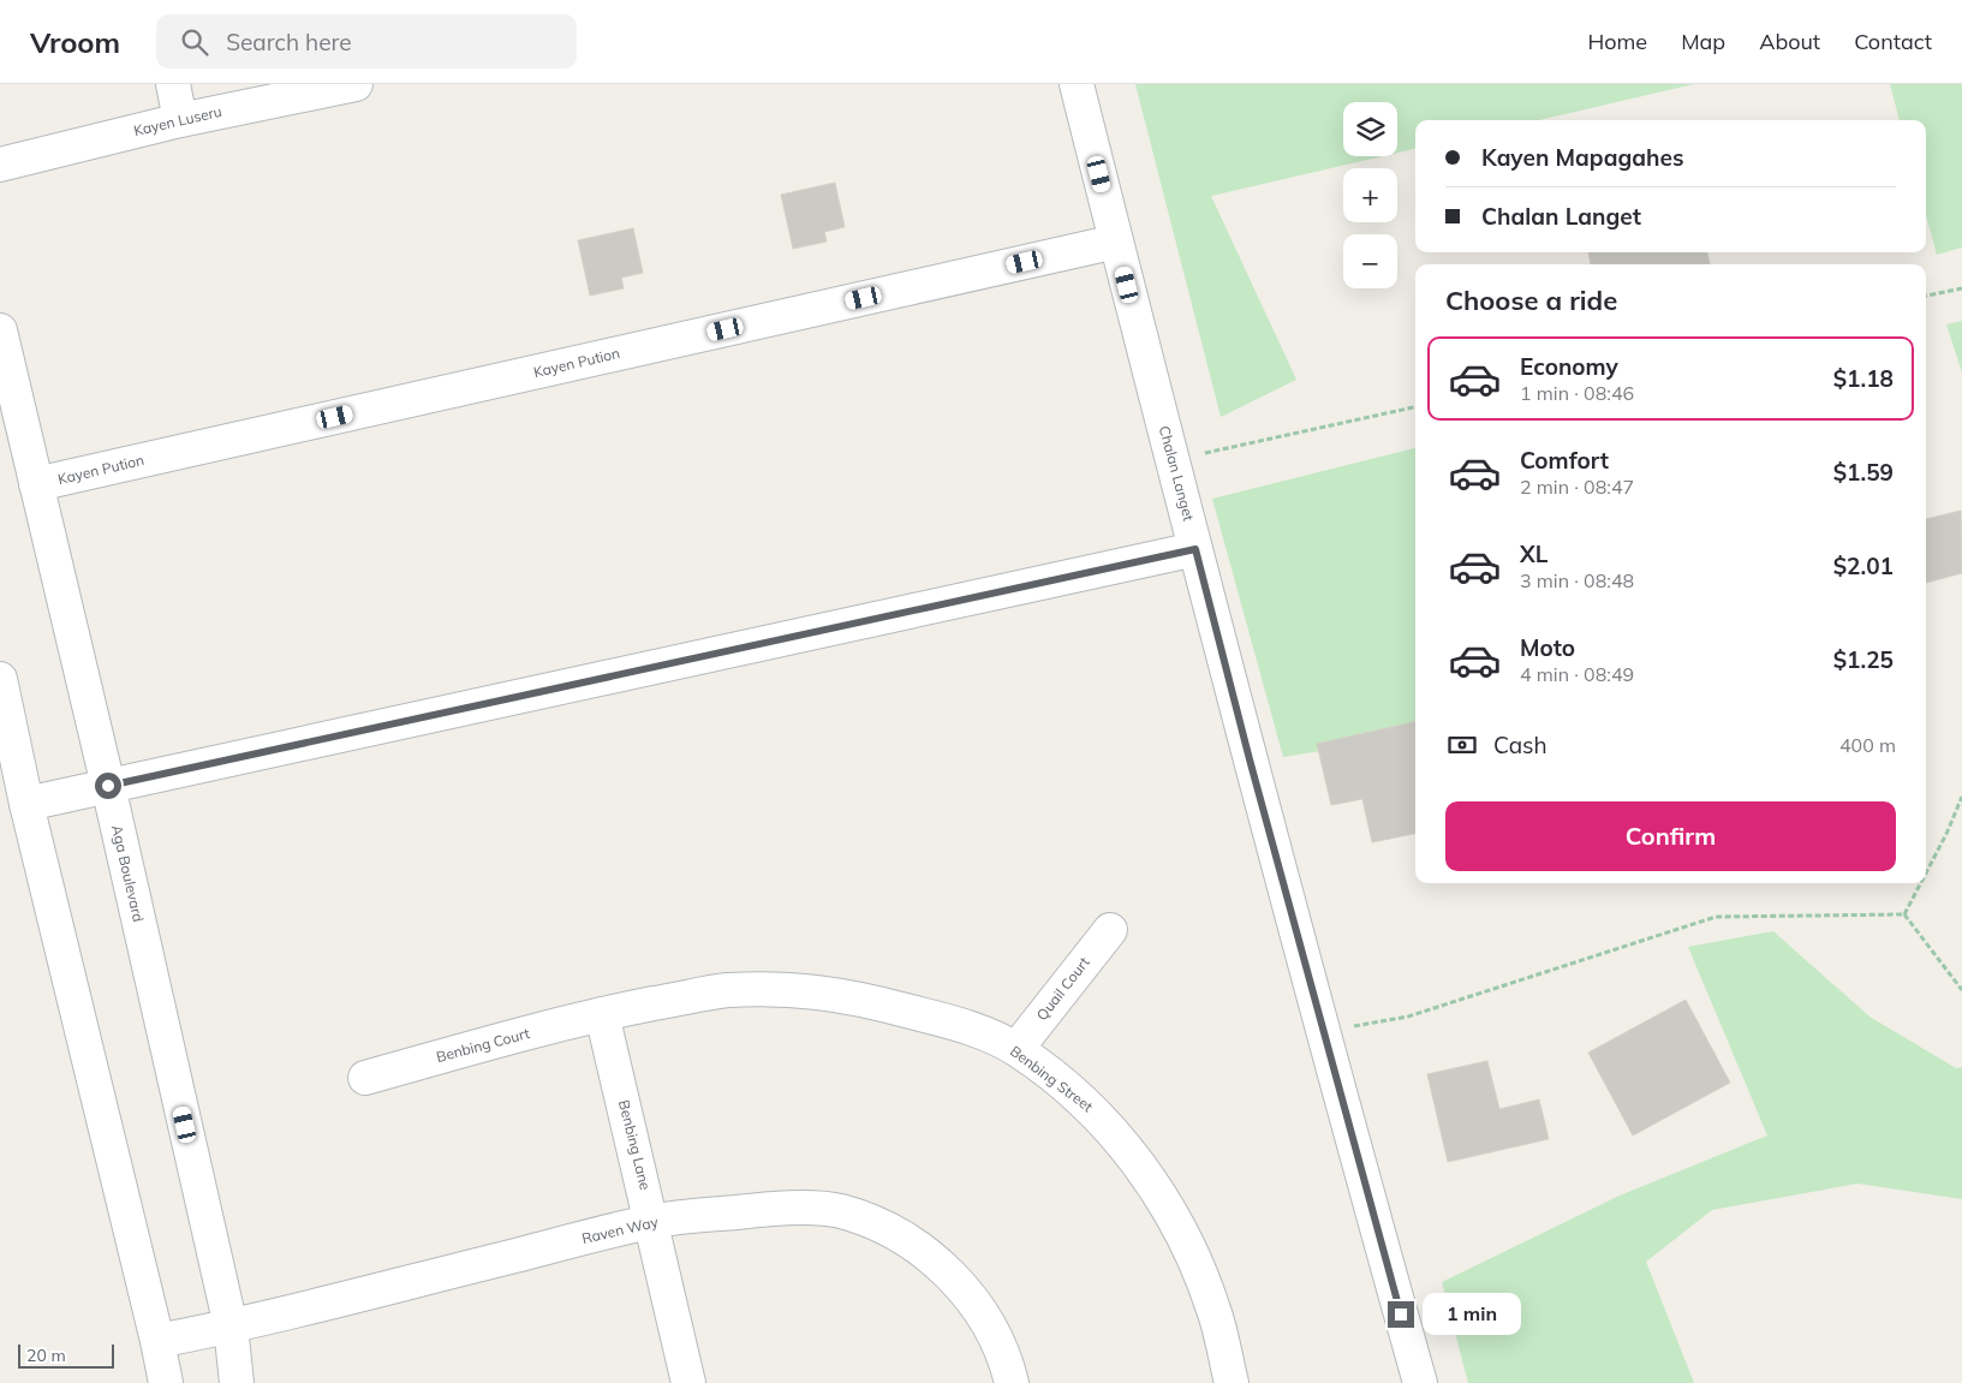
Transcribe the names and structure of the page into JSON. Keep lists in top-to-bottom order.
{
  "streets": {
    "street": [
      "Kayen Luseru",
      "Kayen Pution",
      "Chalan Langet",
      "Aga Boulevard",
      "Quail Court",
      "Benbing Court",
      "Benbing Street",
      "Benbing Lane",
      "Raven Way"
    ]
  },
  "crossings": [
    ["Kayen Pution", "Chalan Langet"],
    ["Kayen Pution", "Aga Boulevard"],
    ["Aga Boulevard", "Raven Way"],
    ["Quail Court", "Benbing Street"],
    ["Benbing Court", "Benbing Street"],
    ["Benbing Court", "Benbing Lane"],
    ["Benbing Street", "Benbing Lane"],
    ["Benbing Lane", "Raven Way"]
  ],
  "scale_bar": "20 m",
  "page": {
    "header": "Vroom",
    "search": "Search here",
    "nav": [
      "Home",
      "Map",
      "About",
      "Contact"
    ],
    "map_buttons": ["+", "−"],
    "banner": ["Kayen Mapagahes", "Chalan Langet"],
    "heading": "Choose a ride",
    "list": [
      {
        "name": "Economy",
        "note": "1 min · 08:46",
        "value": "$1.18"
      },
      {
        "name": "Comfort",
        "note": "2 min · 08:47",
        "value": "$1.59"
      },
      {
        "name": "XL",
        "note": "3 min · 08:48",
        "value": "$2.01"
      },
      {
        "name": "Moto",
        "note": "4 min · 08:49",
        "value": "$1.25"
      }
    ],
    "pay": ["Cash", "400 m"],
    "buttons": "Confirm",
    "bubble": "1 min",
    "scale": "20 m"
  }
}
